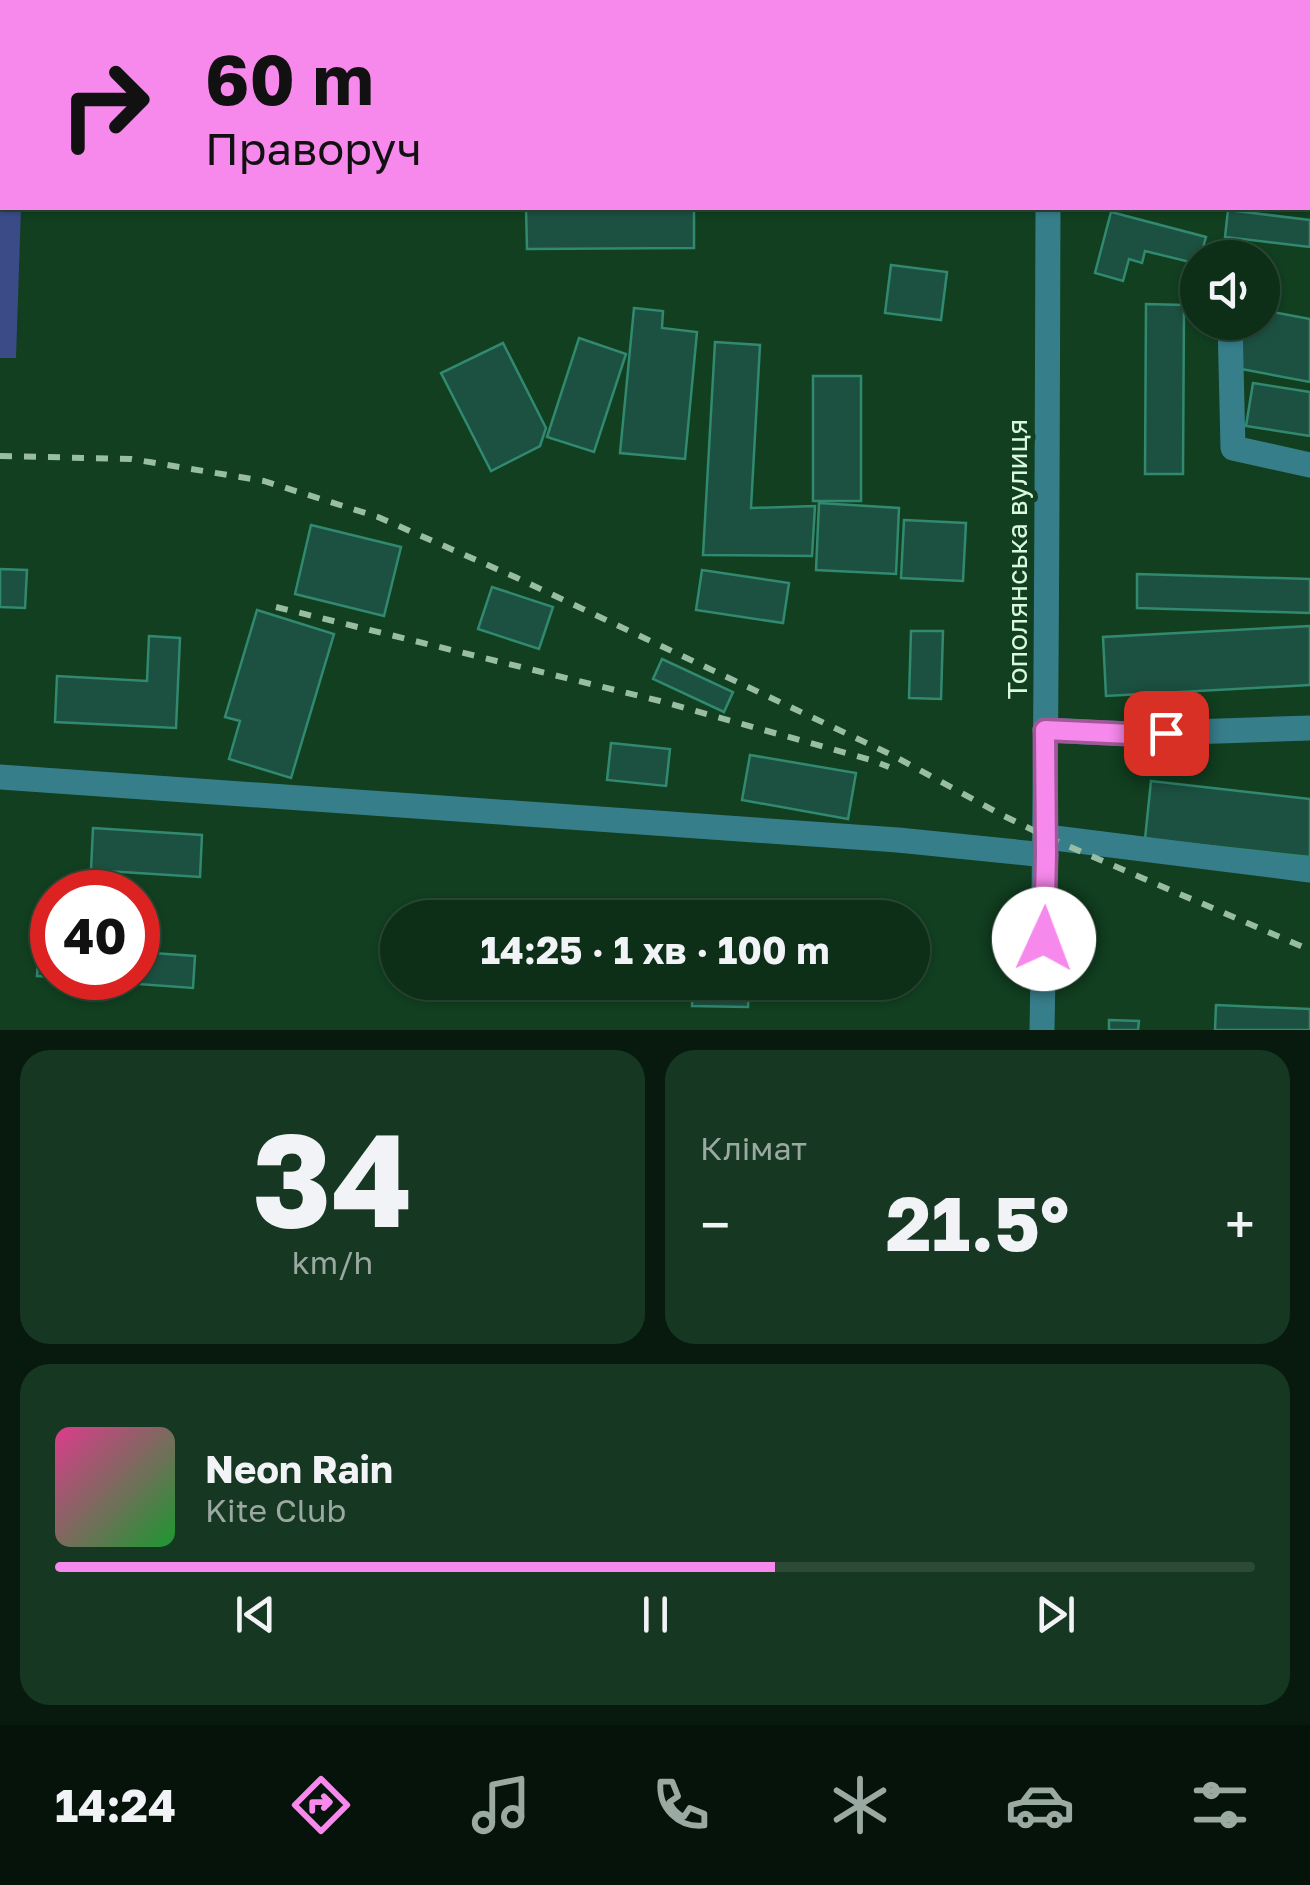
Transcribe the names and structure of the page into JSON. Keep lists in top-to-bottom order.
{
  "streets": {
    "street": ["Тополянська вулиця"]
  },
  "page": {
    "turn": ["60 m", "Праворуч"],
    "limit": "40",
    "trip": "14:25 · 1 хв · 100 m",
    "tile": [
      ["34", "km/h"],
      "Клімат"
    ],
    "heat": ["−", "21.5°", "+"],
    "song": ["Neon Rain", "Kite Club"],
    "tabs": "14:24"
  }
}
